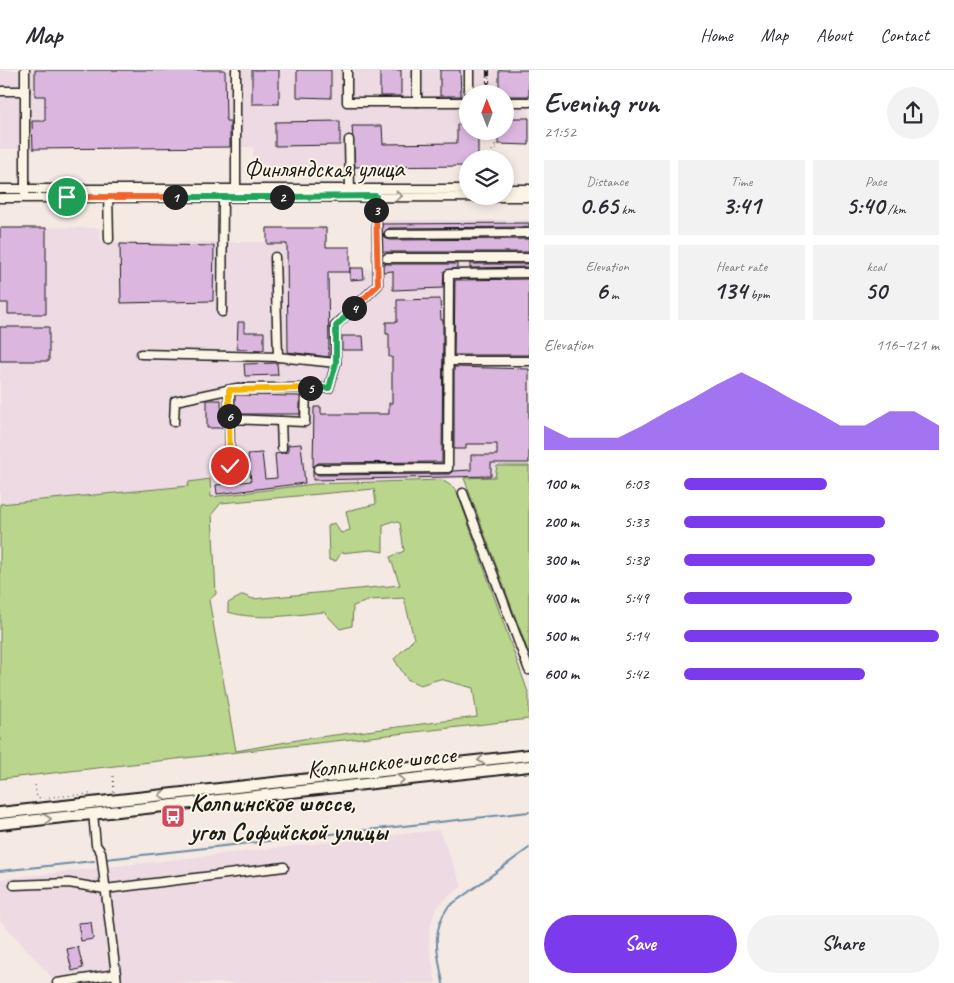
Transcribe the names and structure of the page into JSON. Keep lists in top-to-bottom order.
{
  "streets": {
    "main road": ["Колпинское шоссе"],
    "street": ["Финляндская улица"]
  },
  "places": {
    "bus stop": ["Колпинское шоссе, угол Софийской улицы"]
  },
  "north": "top",
  "page": {
    "header": "Map",
    "nav": [
      "Home",
      "Map",
      "About",
      "Contact"
    ],
    "heading": ["Evening run", "21:52"],
    "stats": [
      ["Distance", "0.65 km"],
      ["Time", "3:41"],
      ["Pace", "5:40 /km"],
      ["Elevation", "6 m"],
      ["Heart rate", "134 bpm"],
      ["kcal", "50"]
    ],
    "pins": [
      "1",
      "2",
      "3",
      "4",
      "5",
      "6"
    ],
    "chart": ["Elevation", "116–121 m"],
    "list": [
      {
        "name": "100 m",
        "note": "6:03"
      },
      {
        "name": "200 m",
        "note": "5:33"
      },
      {
        "name": "300 m",
        "note": "5:38"
      },
      {
        "name": "400 m",
        "note": "5:49"
      },
      {
        "name": "500 m",
        "note": "5:14"
      },
      {
        "name": "600 m",
        "note": "5:42"
      }
    ],
    "buttons": ["Save", "Share"]
  }
}
